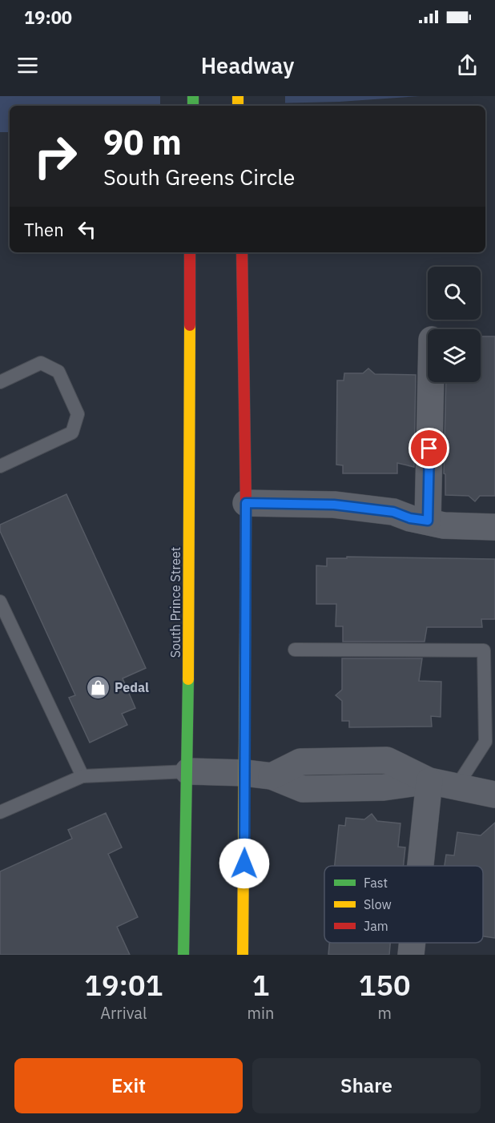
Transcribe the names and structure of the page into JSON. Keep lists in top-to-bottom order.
{
  "streets": {
    "street": ["South Prince Street"]
  },
  "places": {
    "shop": ["Pedal"]
  },
  "legend": ["Fast", "Slow", "Jam"],
  "page": {
    "status": "19:00",
    "header": "Headway",
    "turn": ["90 m", "South Greens Circle"],
    "then": "Then",
    "eta": [
      "19:01",
      "Arrival",
      "1",
      "min",
      "150",
      "m"
    ],
    "buttons": ["Exit", "Share"]
  }
}
